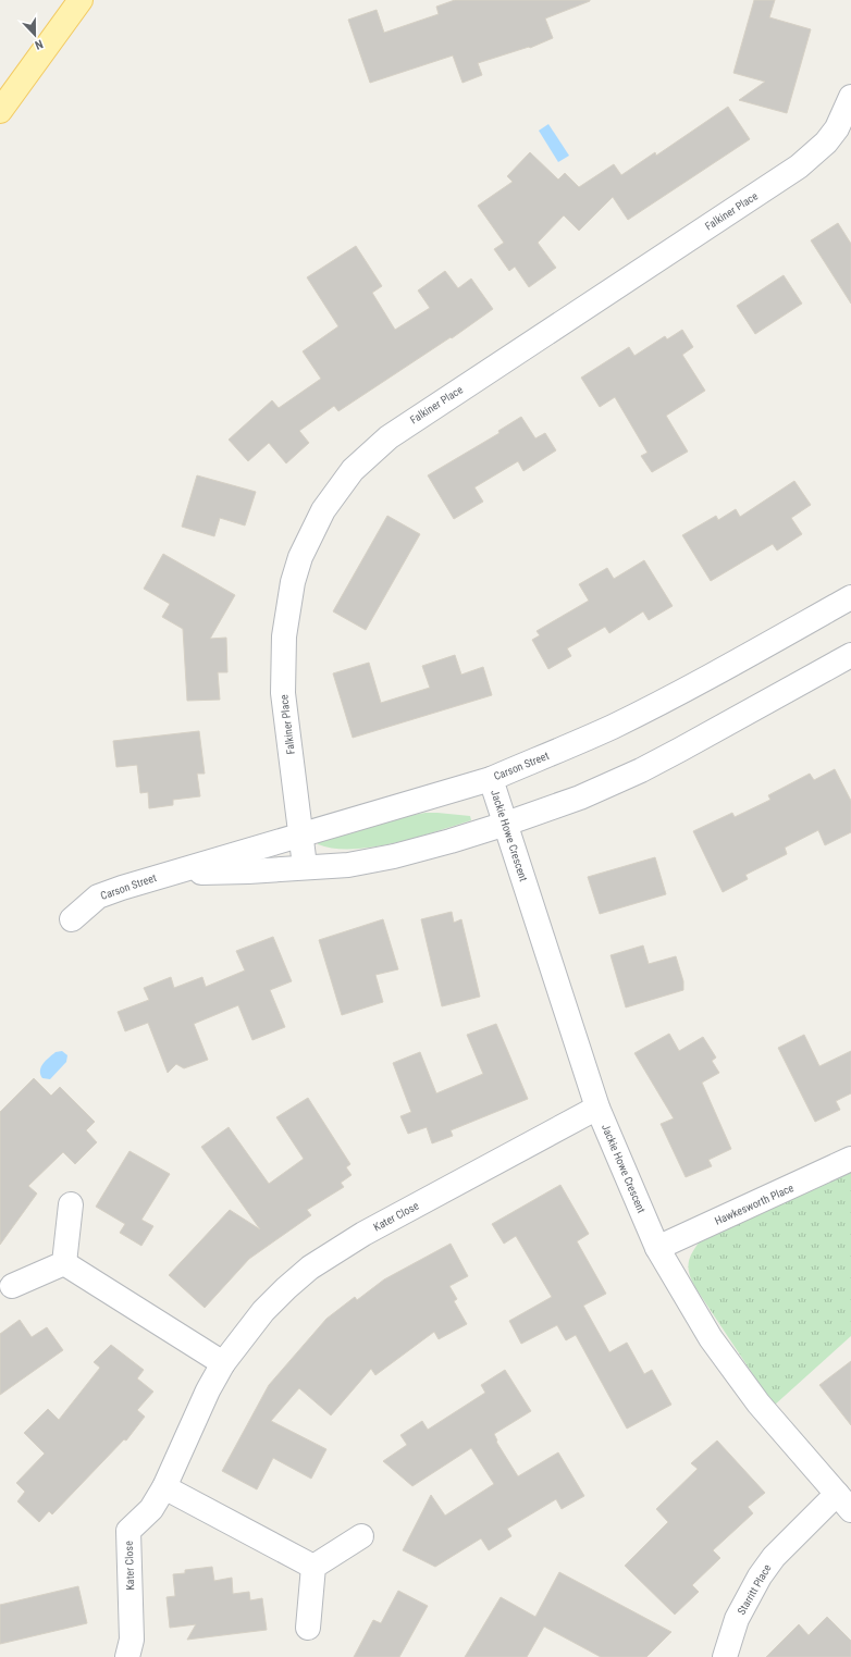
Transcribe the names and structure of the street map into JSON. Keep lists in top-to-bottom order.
{
  "streets": {
    "street": [
      "Falkiner Place",
      "Carson Street",
      "Jackie Howe Crescent",
      "Hawkesworth Place",
      "Kater Close",
      "Starritt Place"
    ]
  },
  "crossings": [
    ["Falkiner Place", "Carson Street"],
    ["Carson Street", "Jackie Howe Crescent"],
    ["Jackie Howe Crescent", "Hawkesworth Place"],
    ["Jackie Howe Crescent", "Kater Close"],
    ["Jackie Howe Crescent", "Starritt Place"]
  ],
  "north": "bottom"
}
